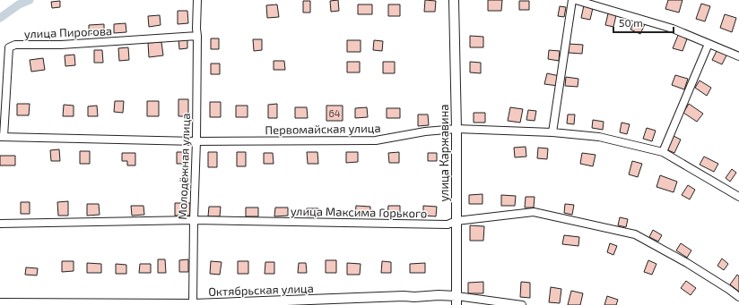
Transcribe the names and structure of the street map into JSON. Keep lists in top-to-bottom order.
{
  "streets": {
    "street": [
      "улица Пирогова",
      "Первомайская улица",
      "улица Каржавина",
      "Молодёжная улица",
      "улица Максима Горького",
      "Октябрьская улица"
    ]
  },
  "crossings": [
    ["улица Пирогова", "Первомайская улица"],
    ["улица Пирогова", "Молодёжная улица"],
    ["Первомайская улица", "улица Каржавина"],
    ["Первомайская улица", "Молодёжная улица"],
    ["улица Каржавина", "улица Максима Горького"],
    ["улица Каржавина", "Октябрьская улица"],
    ["Молодёжная улица", "улица Максима Горького"],
    ["Молодёжная улица", "Октябрьская улица"]
  ],
  "house_numbers": ["64"],
  "scale_bar": "50 m"
}
